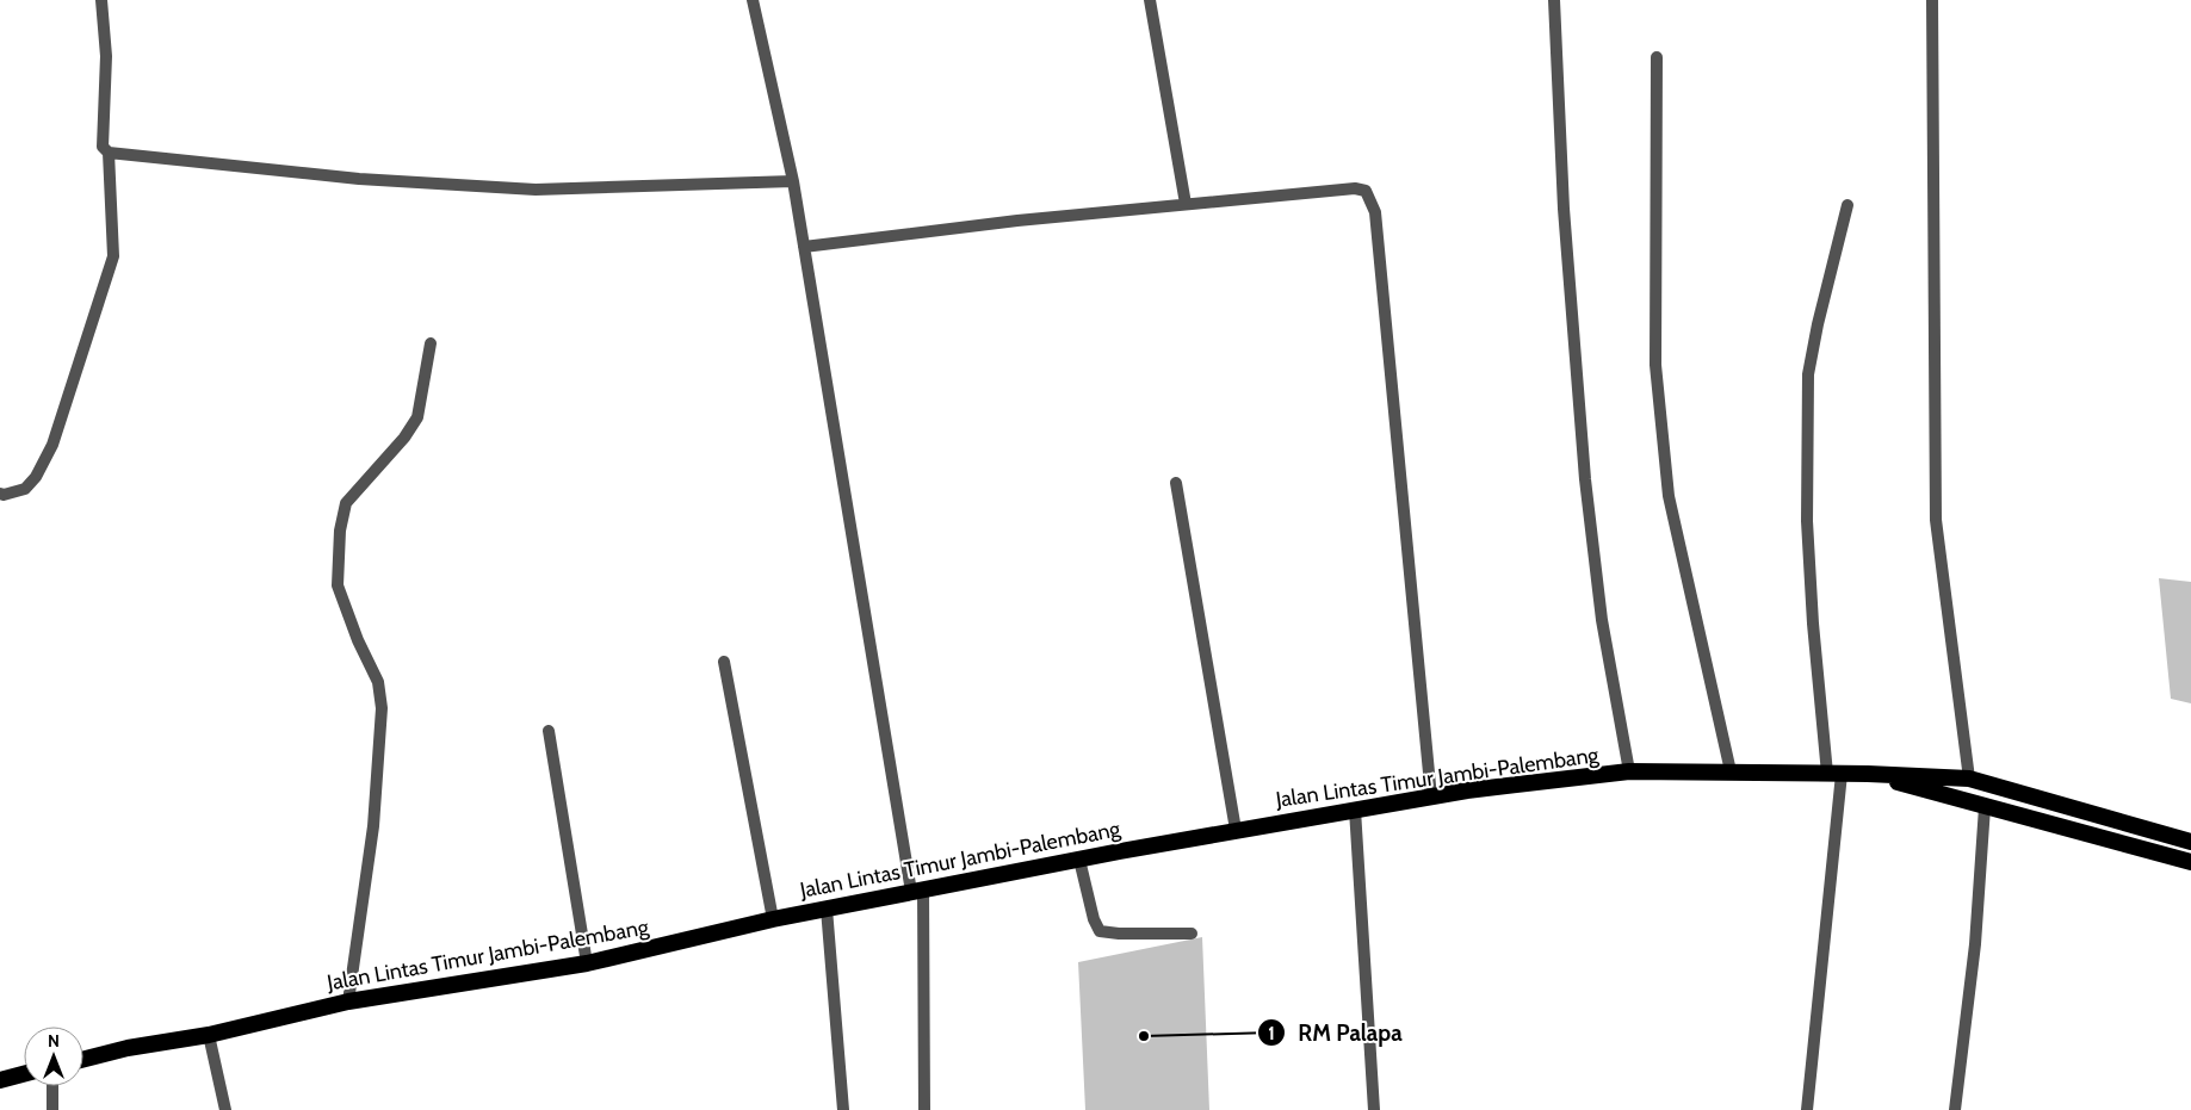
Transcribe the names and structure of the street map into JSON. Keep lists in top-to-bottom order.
{
  "streets": {
    "highway": ["Jalan Lintas Timur Jambi-Palembang"]
  },
  "places": ["RM Palapa"],
  "north": "top"
}
